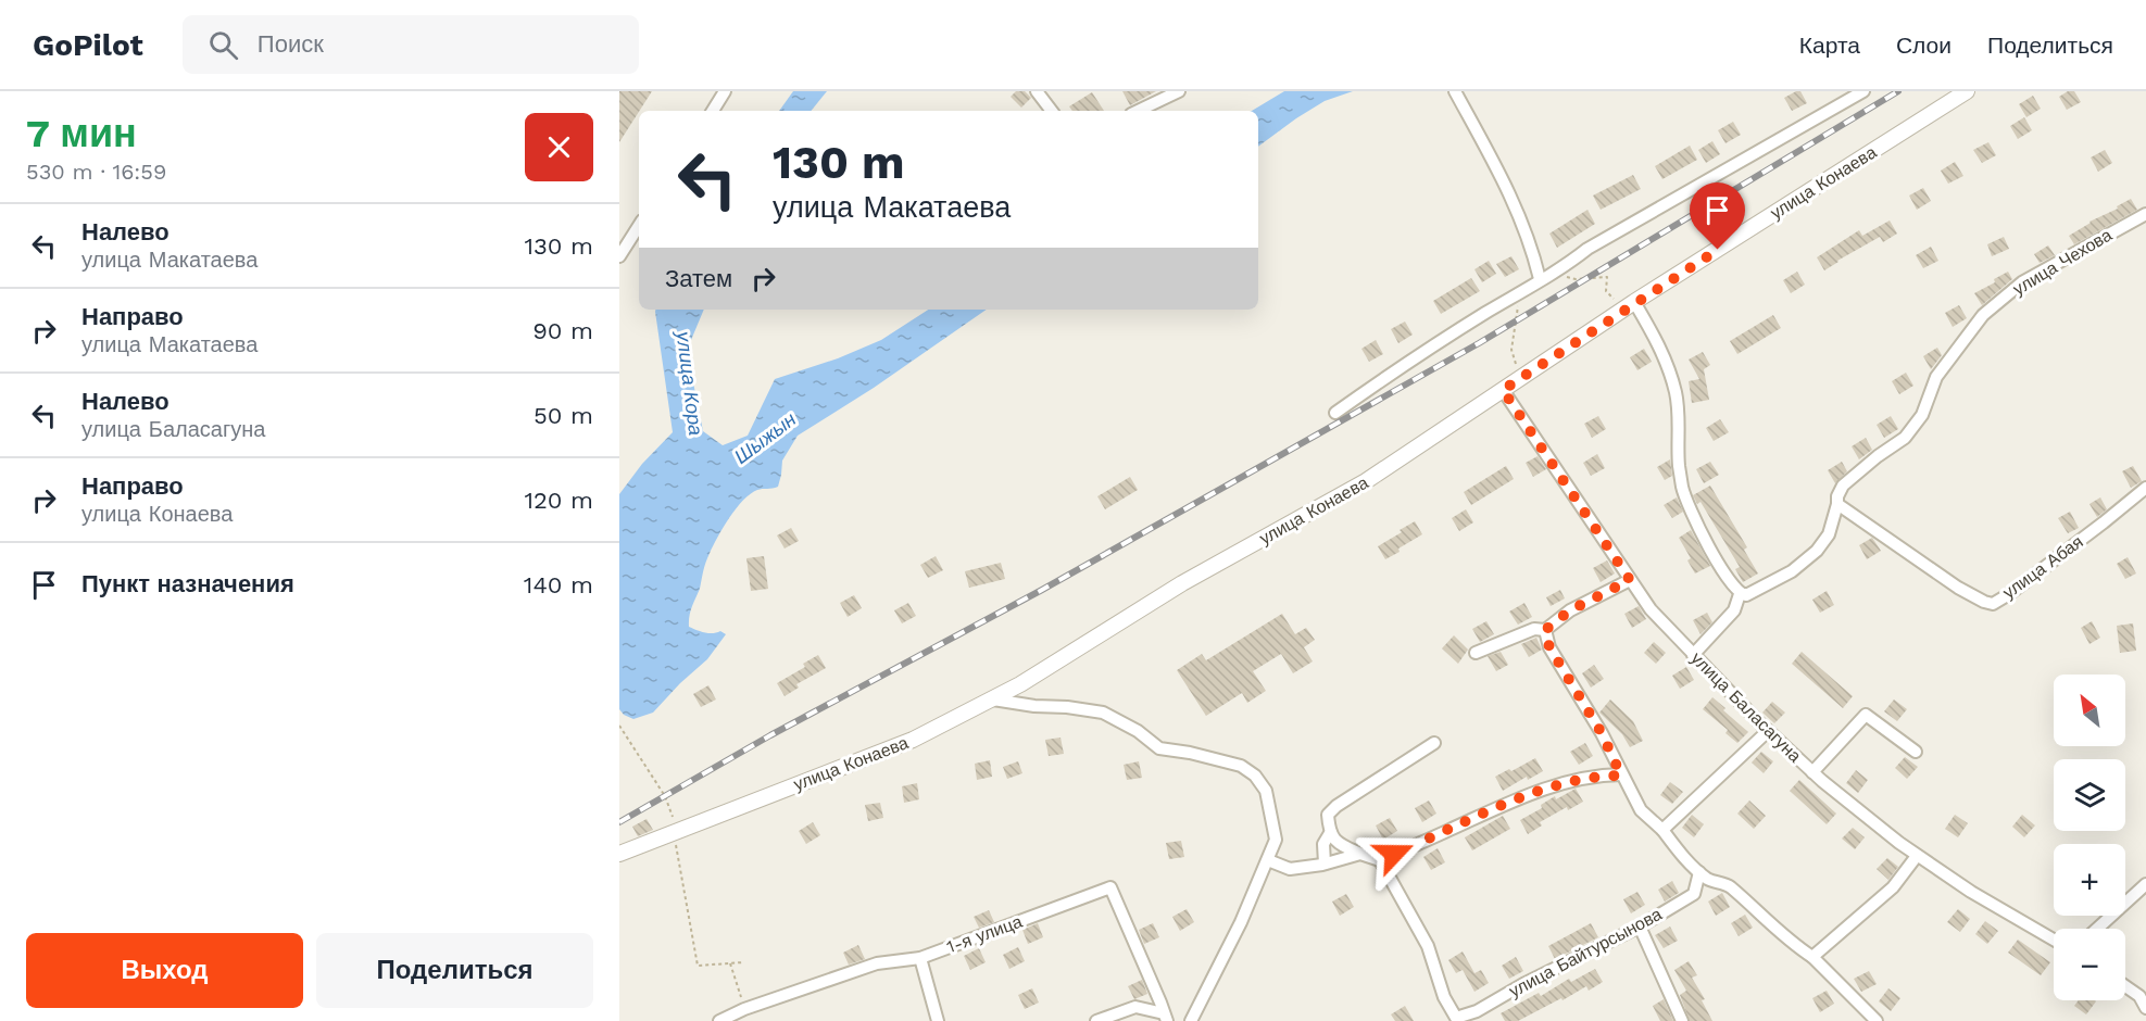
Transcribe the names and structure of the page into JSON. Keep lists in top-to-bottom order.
{
  "streets": {
    "street": [
      "улица Конаева",
      "улица Чехова",
      "улица Абая",
      "улица Баласагуна",
      "1-я улица",
      "улица Байтурсынова"
    ]
  },
  "crossings": [
    ["улица Конаева", "улица Баласагуна"],
    ["улица Чехова", "улица Абая"]
  ],
  "water": ["улица Кора", "Шыжын"],
  "north": "top left",
  "page": {
    "header": "GoPilot",
    "search": "Поиск",
    "nav": ["Карта", "Слои", "Поделиться"],
    "heading": ["7 мин", "530 m · 16:59"],
    "turn": ["130 m", "улица Макатаева"],
    "list": [
      {
        "name": "Налево",
        "note": "улица Макатаева",
        "value": "130 m"
      },
      {
        "name": "Направо",
        "note": "улица Макатаева",
        "value": "90 m"
      },
      {
        "name": "Налево",
        "note": "улица Баласагуна",
        "value": "50 m"
      },
      {
        "name": "Направо",
        "note": "улица Конаева",
        "value": "120 m"
      },
      {
        "name": "Пункт назначения",
        "value": "140 m"
      }
    ],
    "then": "Затем",
    "map_buttons": ["+", "−"],
    "buttons": ["Выход", "Поделиться"]
  }
}
